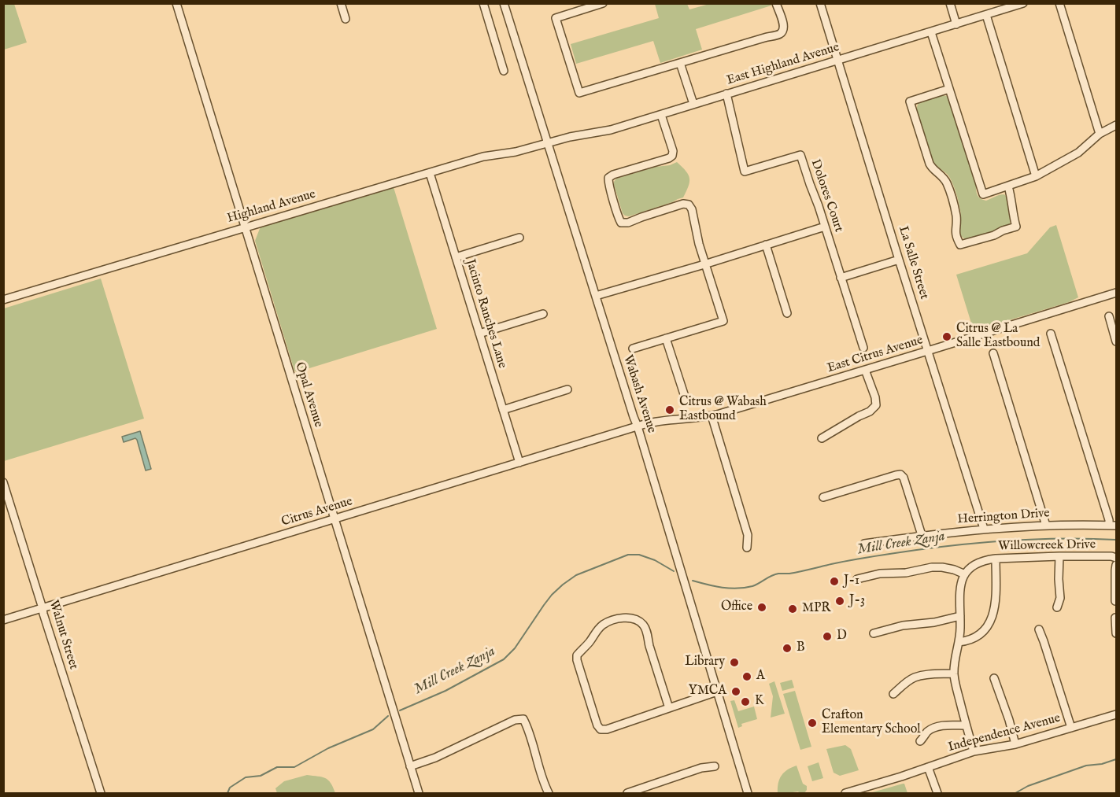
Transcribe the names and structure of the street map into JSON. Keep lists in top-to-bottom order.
{
  "streets": {
    "street": [
      "East Highland Avenue",
      "Dolores Court",
      "Highland Avenue",
      "La Salle Street",
      "Jacinto Ranches Lane",
      "East Citrus Avenue",
      "Wabash Avenue",
      "Opal Avenue",
      "Citrus Avenue",
      "Herrington Drive",
      "Willowcreek Drive",
      "Walnut Street",
      "Independence Avenue"
    ]
  },
  "crossings": [
    ["East Highland Avenue", "Dolores Court"],
    ["East Highland Avenue", "Highland Avenue"],
    ["East Highland Avenue", "La Salle Street"],
    ["East Highland Avenue", "Wabash Avenue"],
    ["Highland Avenue", "Jacinto Ranches Lane"],
    ["Highland Avenue", "Wabash Avenue"],
    ["Highland Avenue", "Opal Avenue"],
    ["La Salle Street", "East Citrus Avenue"],
    ["La Salle Street", "Herrington Drive"],
    ["Jacinto Ranches Lane", "Citrus Avenue"],
    ["East Citrus Avenue", "Wabash Avenue"],
    ["East Citrus Avenue", "Citrus Avenue"],
    ["Wabash Avenue", "Citrus Avenue"],
    ["Opal Avenue", "Citrus Avenue"],
    ["Citrus Avenue", "Walnut Street"]
  ],
  "water": ["Mill Creek Zanja"],
  "places": [
    "Citrus @ La Salle Eastbound",
    "Citrus @ Wabash Eastbound",
    "J-1",
    "J-3",
    "Office",
    "MPR",
    "D",
    "B",
    "Library",
    "A",
    "YMCA",
    "K",
    "Crafton Elementary School"
  ]
}
